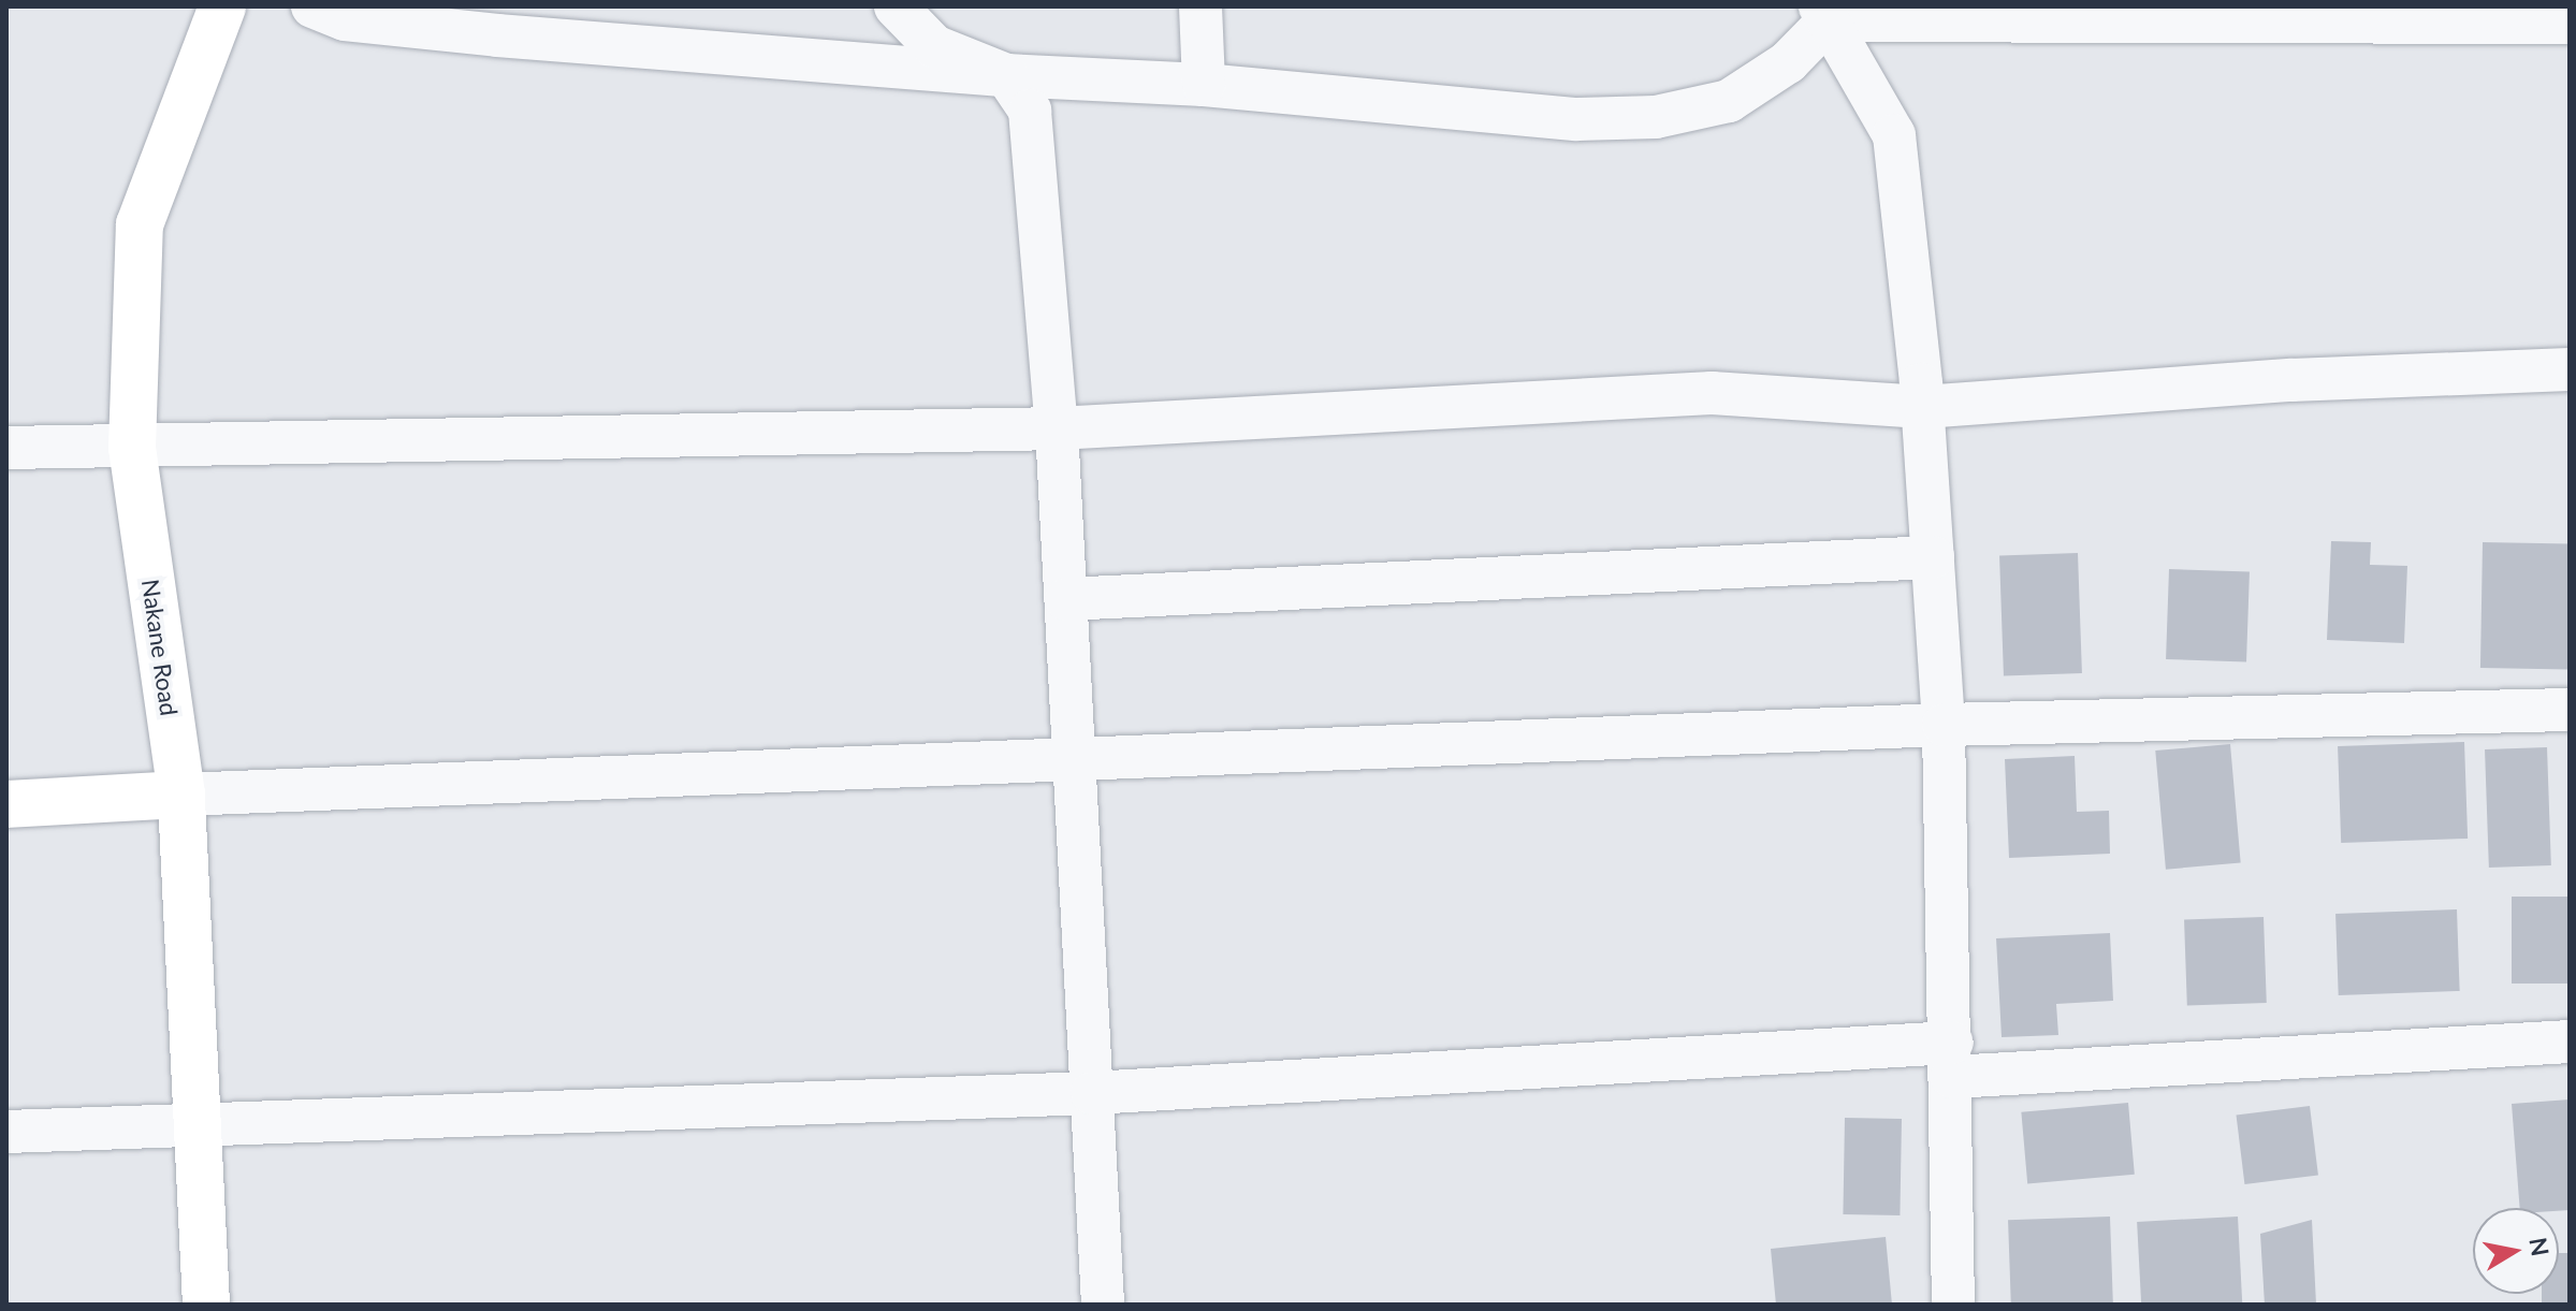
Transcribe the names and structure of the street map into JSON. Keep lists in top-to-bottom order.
{
  "streets": {
    "street": ["Nakane Road"]
  },
  "north": "right"
}
